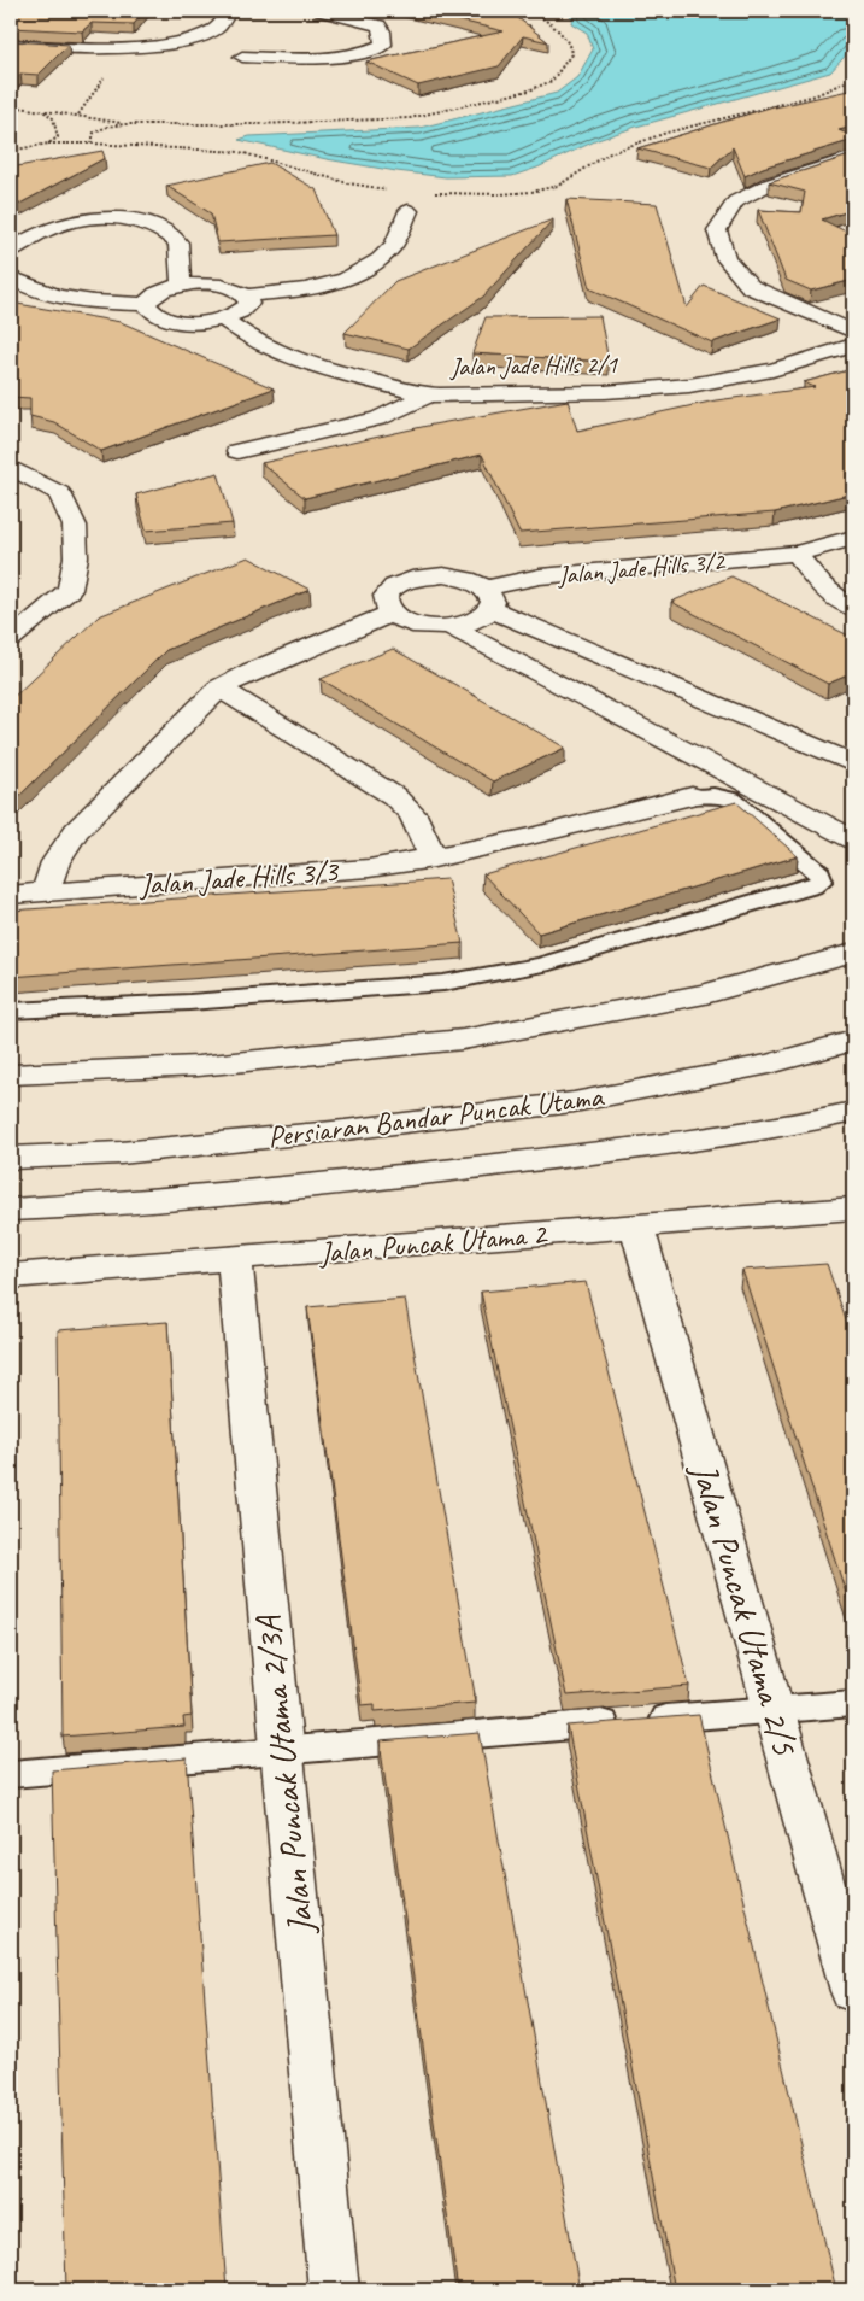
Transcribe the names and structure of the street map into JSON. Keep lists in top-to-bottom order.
{
  "streets": {
    "street": [
      "Jalan Jade Hills 2/1",
      "Jalan Jade Hills 3/2",
      "Jalan Jade Hills 3/3",
      "Persiaran Bandar Puncak Utama",
      "Jalan Puncak Utama 2",
      "Jalan Puncak Utama 2/5",
      "Jalan Puncak Utama 2/3A"
    ]
  },
  "crossings": [
    ["Jalan Puncak Utama 2", "Jalan Puncak Utama 2/5"],
    ["Jalan Puncak Utama 2", "Jalan Puncak Utama 2/3A"]
  ]
}
